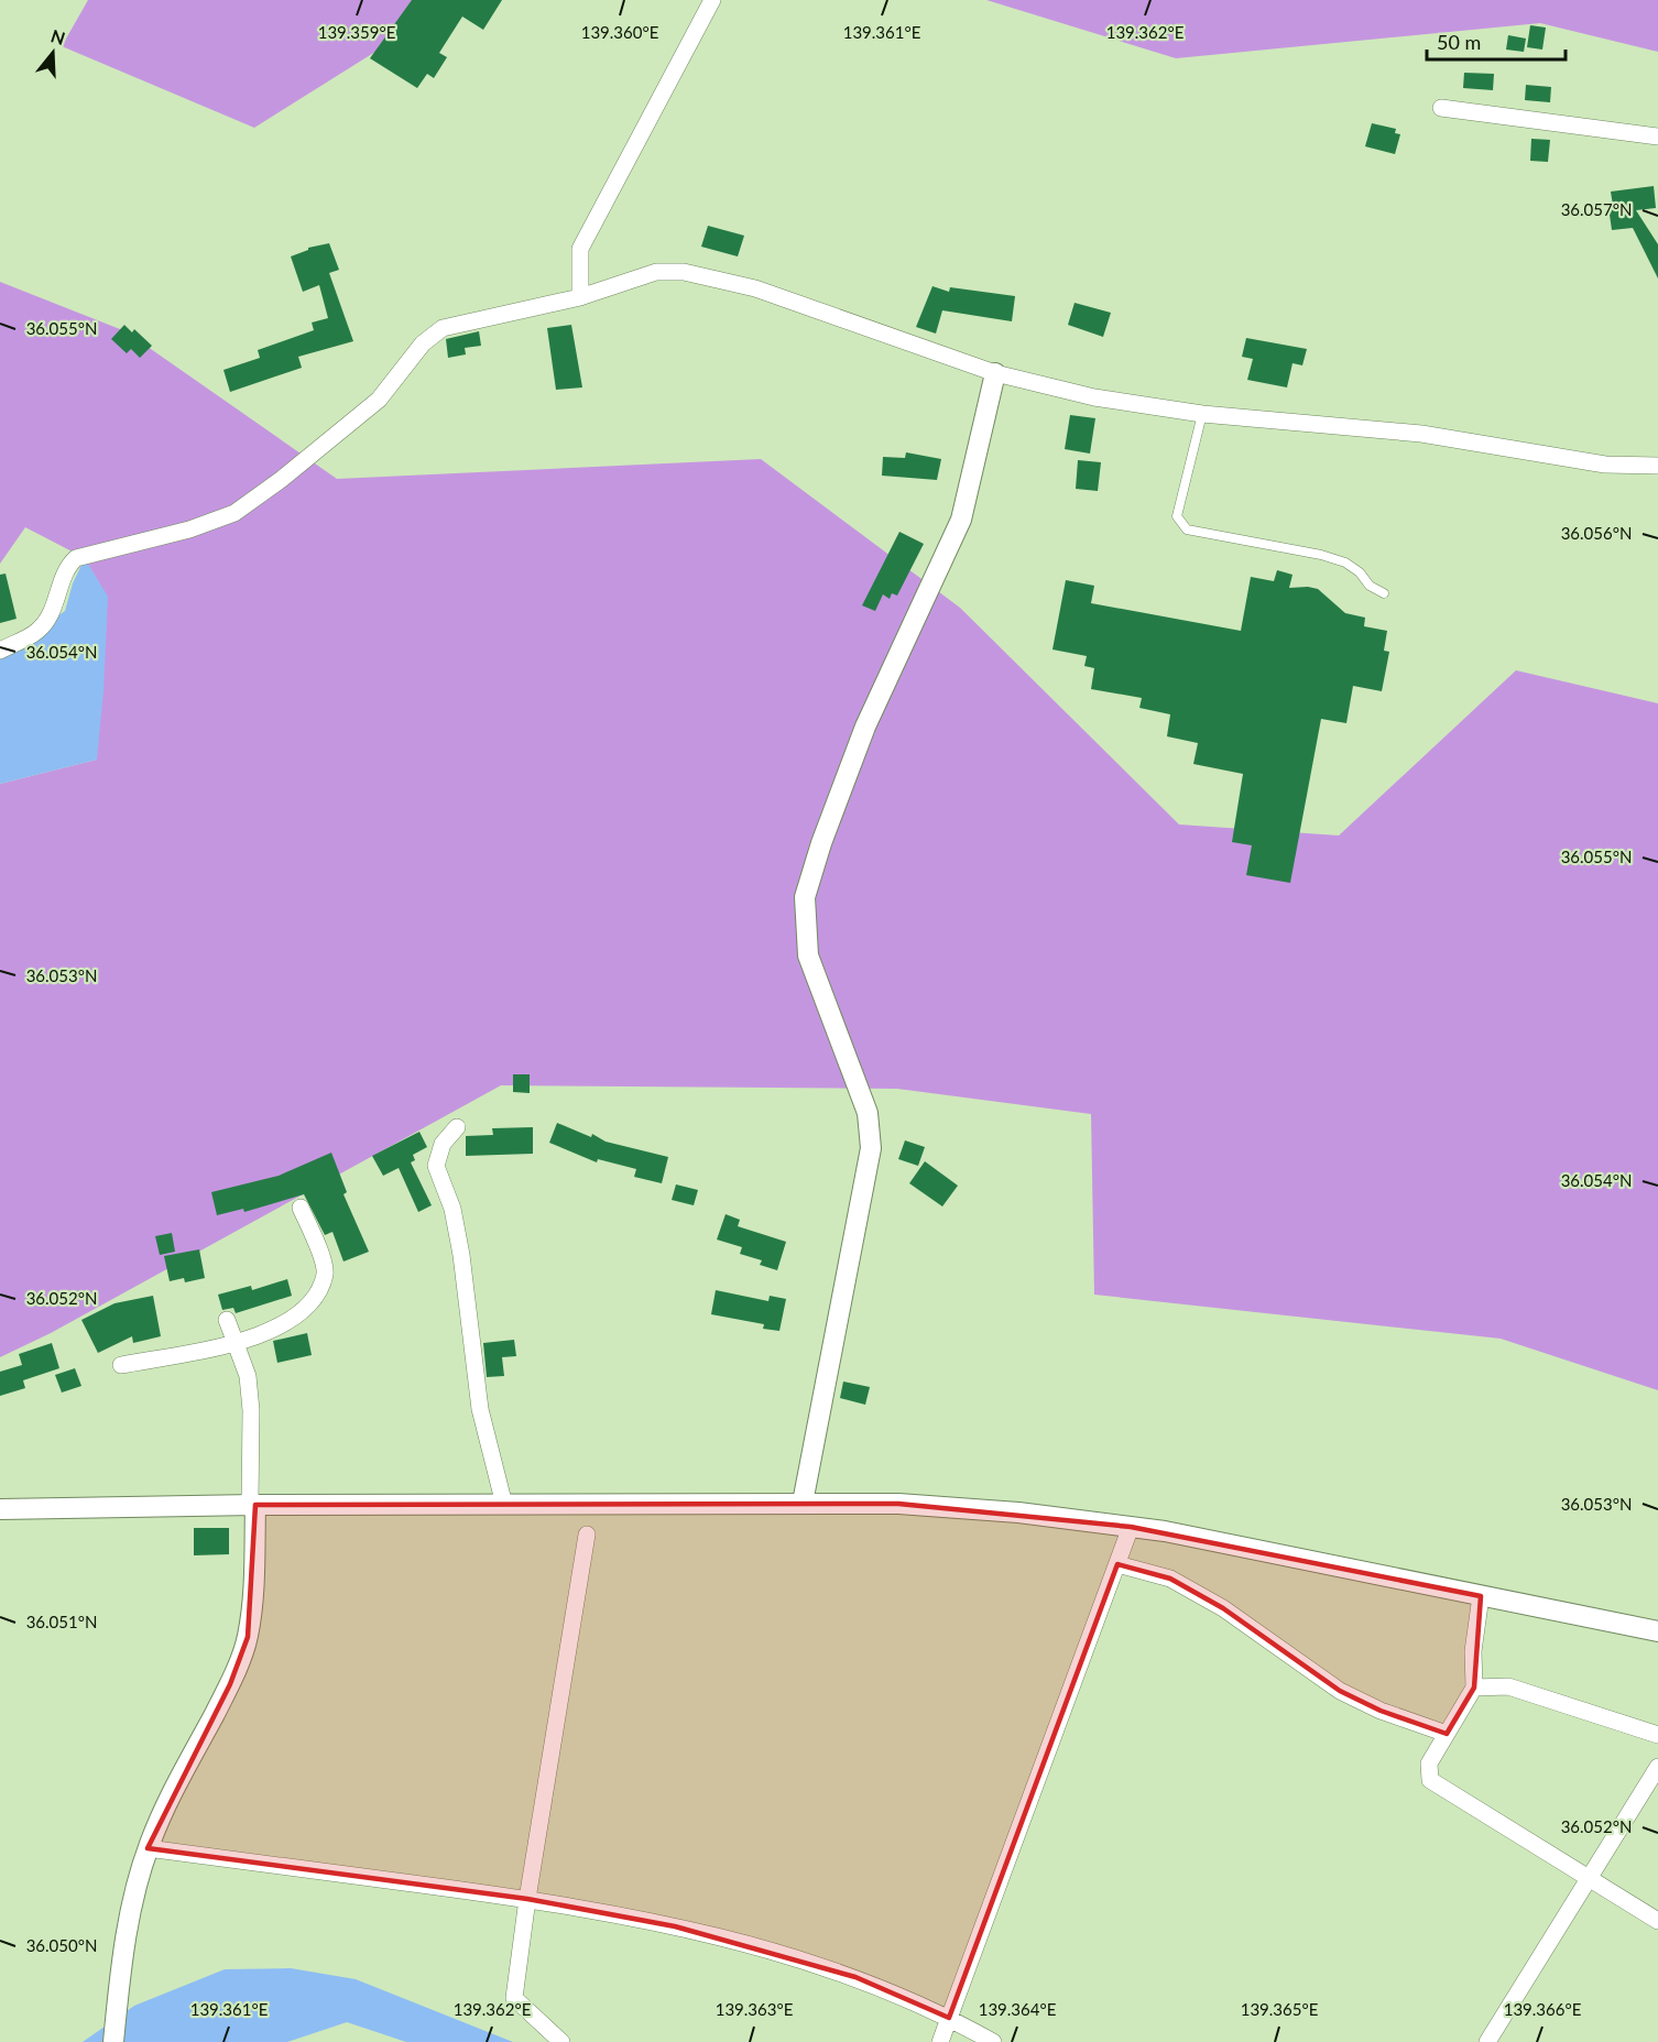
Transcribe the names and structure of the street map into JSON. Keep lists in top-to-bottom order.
{
  "scale_bar": "50 m",
  "north": "top",
  "coordinates": [
    "139.359°E",
    "139.360°E",
    "139.361°E",
    "139.362°E",
    "36.057°N",
    "36.055°N",
    "36.056°N",
    "36.054°N",
    "36.053°N",
    "36.052°N",
    "36.051°N",
    "36.050°N",
    "139.363°E",
    "139.364°E",
    "139.365°E",
    "139.366°E"
  ]
}
